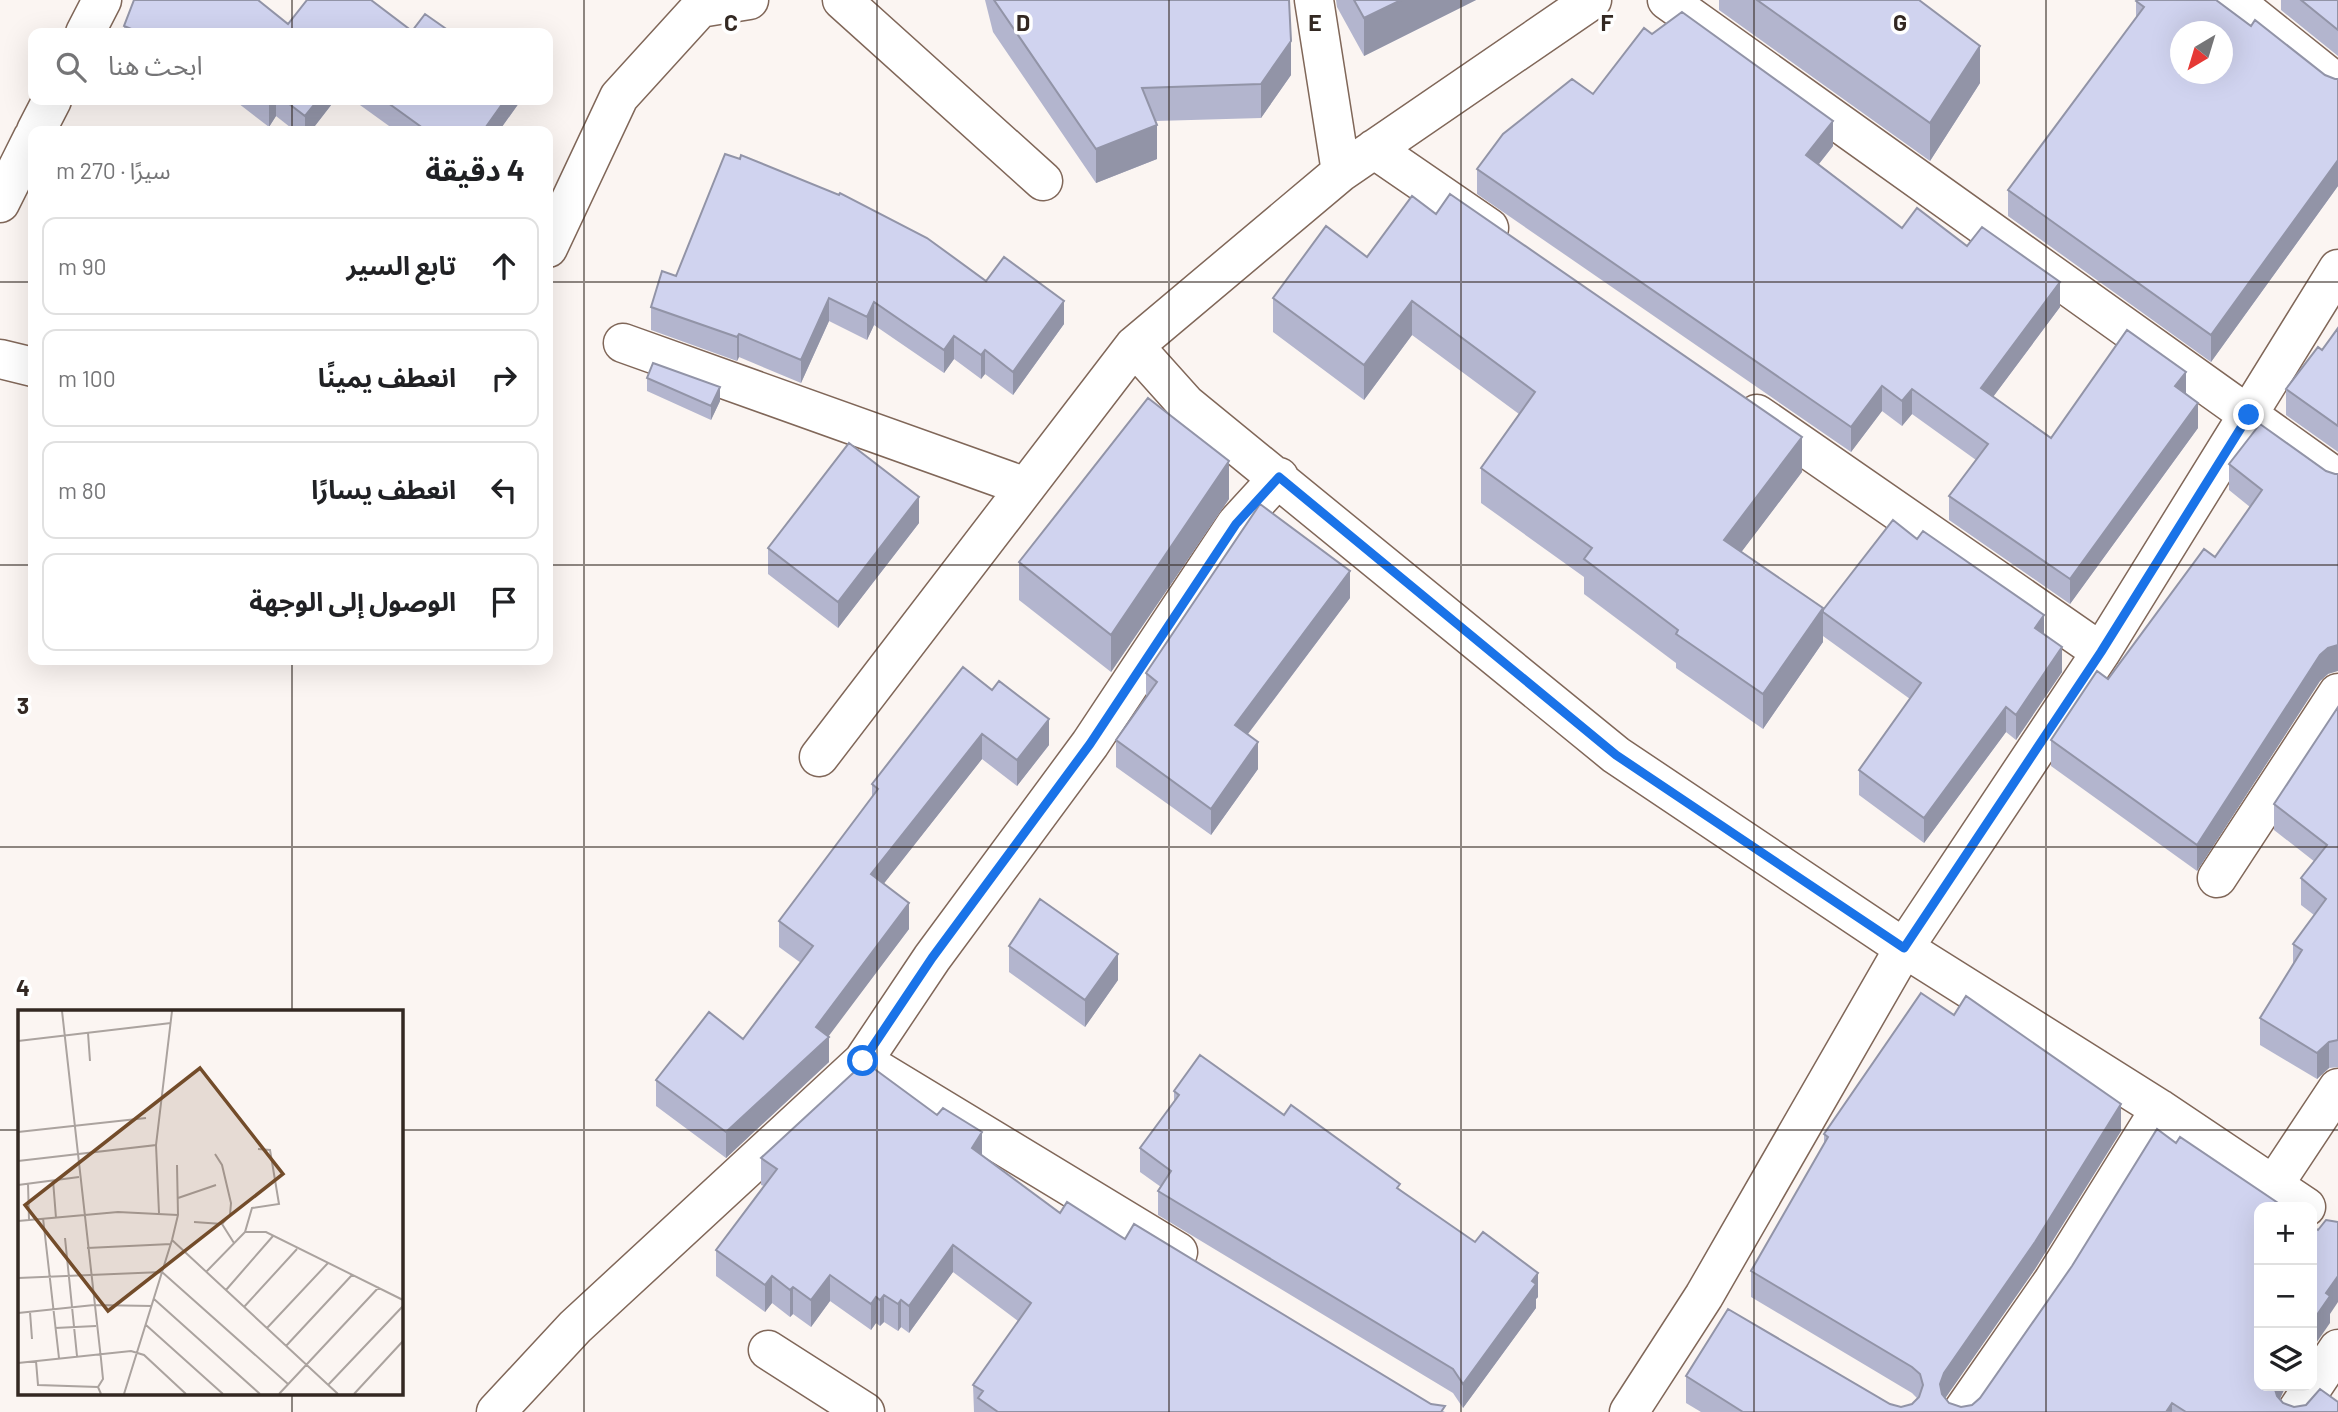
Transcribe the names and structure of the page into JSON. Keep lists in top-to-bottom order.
{
  "north": "bottom left",
  "page": {
    "search": "ابحث هنا",
    "heading": ["4 دقيقة", "سيرًا · 270 m"],
    "list": [
      ["تابع السير", "90 m"],
      ["انعطف يمينًا", "100 m"],
      ["انعطف يسارًا", "80 m"],
      "الوصول إلى الوجهة"
    ],
    "map_buttons": ["+", "−"]
  },
  "grid": {
    "columns": [
      "C",
      "D",
      "E",
      "F",
      "G"
    ],
    "rows": ["3", "4"]
  }
}
